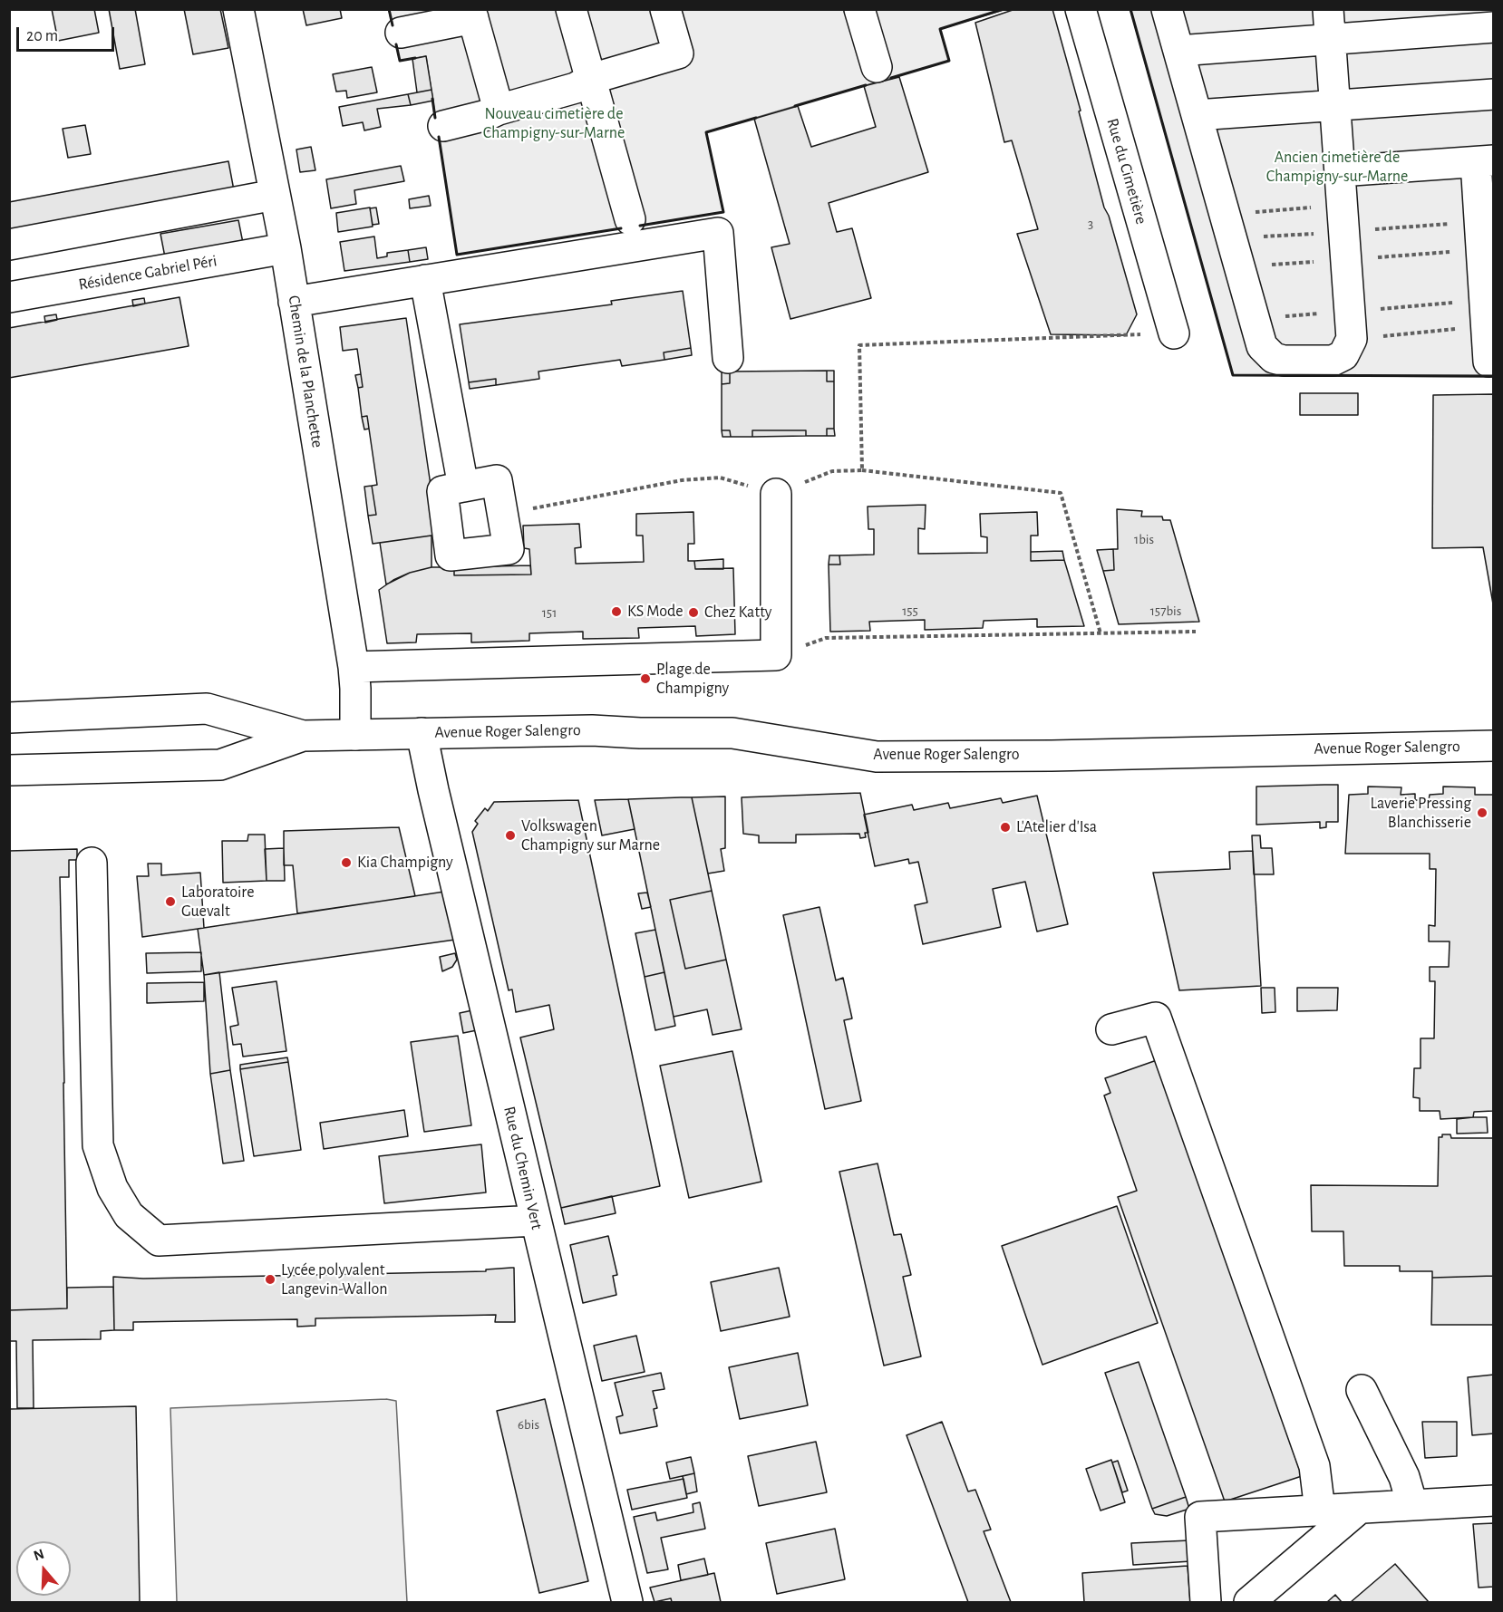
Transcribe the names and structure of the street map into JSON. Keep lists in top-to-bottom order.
{
  "streets": {
    "street": [
      "Rue du Cimetière",
      "Résidence Gabriel Péri",
      "Chemin de la Planchette",
      "Avenue Roger Salengro",
      "Rue du Chemin Vert"
    ]
  },
  "crossings": [
    ["Résidence Gabriel Péri", "Chemin de la Planchette"],
    ["Chemin de la Planchette", "Avenue Roger Salengro"],
    ["Avenue Roger Salengro", "Rue du Chemin Vert"]
  ],
  "parks": ["Nouveau cimetière de Champigny-sur-Marne", "Ancien cimetière de Champigny-sur-Marne"],
  "places": [
    "KS Mode",
    "Chez Katty",
    "Plage de Champigny",
    "Laverie Pressing Blanchisserie",
    "L'Atelier d'Isa",
    "Volkswagen Champigny sur Marne",
    "Kia Champigny",
    "Laboratoire Guevalt",
    "Lycée polyvalent Langevin-Wallon"
  ],
  "house_numbers": [
    "3",
    "1bis",
    "155",
    "157bis",
    "151",
    "6bis"
  ],
  "scale_bar": "20 m",
  "north": "top"
}
